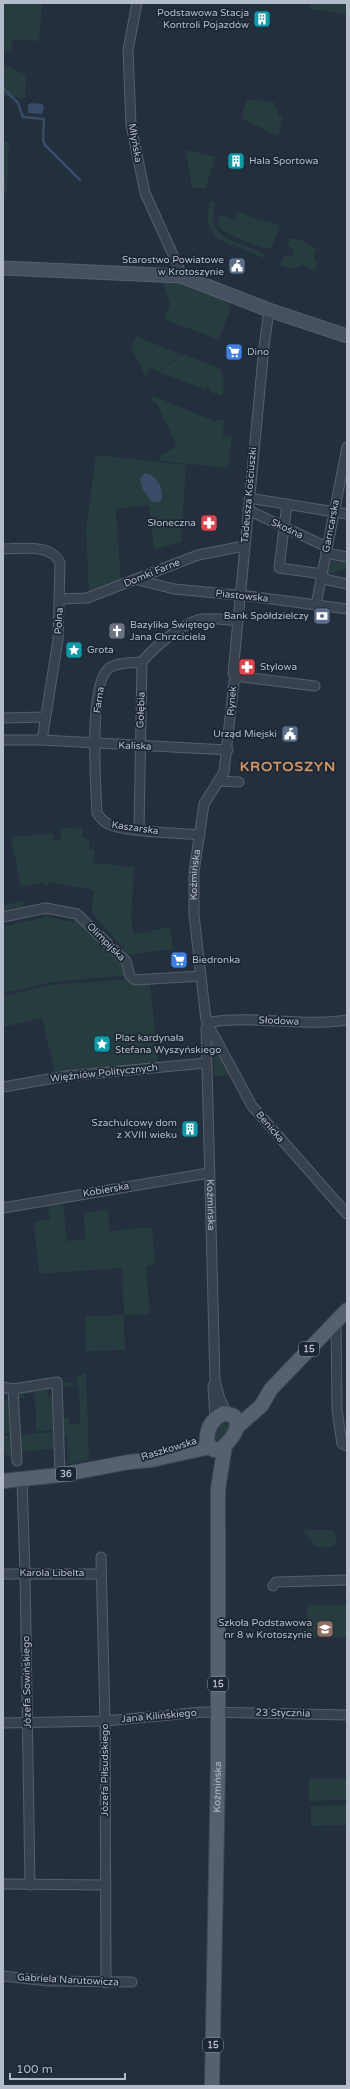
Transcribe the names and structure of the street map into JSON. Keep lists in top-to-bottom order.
{
  "streets": {
    "main road": [
      "Koźmińska",
      "15",
      "Raszkowska",
      "36"
    ],
    "street": [
      "Młyńska",
      "Tadeusza Kościuszki",
      "Garncarska",
      "Skośna",
      "Domki Farne",
      "Piastowska",
      "Polna",
      "Farna",
      "Rynek",
      "Gołębia",
      "Kaliska",
      "Kaszarska",
      "Olimpijska",
      "Słodowa",
      "Więźniów Politycznych",
      "Benicka",
      "Kobierska",
      "Karola Libelta",
      "Józefa Sowińskiego",
      "23 Stycznia",
      "Jana Kilińskiego",
      "Józefa Piłsudskiego",
      "Gabriela Narutowicza"
    ]
  },
  "crossings": [
    ["Tadeusza Kościuszki", "Skośna"],
    ["Tadeusza Kościuszki", "Domki Farne"],
    ["Tadeusza Kościuszki", "Piastowska"],
    ["Tadeusza Kościuszki", "Rynek"],
    ["Garncarska", "Skośna"],
    ["Garncarska", "Piastowska"],
    ["Domki Farne", "Piastowska"],
    ["Domki Farne", "Polna"],
    ["Polna", "Kaliska"],
    ["Farna", "Gołębia"],
    ["Farna", "Kaliska"],
    ["Farna", "Kaszarska"],
    ["Rynek", "Kaliska"],
    ["Rynek", "Koźmińska"],
    ["Gołębia", "Kaliska"],
    ["Gołębia", "Kaszarska"],
    ["Kaliska", "Kaszarska"],
    ["Kaszarska", "Koźmińska"],
    ["Koźmińska", "Olimpijska"],
    ["Koźmińska", "Słodowa"],
    ["Koźmińska", "Więźniów Politycznych"],
    ["Koźmińska", "Benicka"],
    ["Koźmińska", "Kobierska"],
    ["Koźmińska", "15"],
    ["Koźmińska", "Raszkowska"],
    ["Koźmińska", "23 Stycznia"],
    ["Koźmińska", "Jana Kilińskiego"],
    ["Słodowa", "Benicka"],
    ["15", "Raszkowska"],
    ["Raszkowska", "Józefa Sowińskiego"],
    ["Karola Libelta", "Józefa Sowińskiego"],
    ["Karola Libelta", "Józefa Piłsudskiego"],
    ["Józefa Sowińskiego", "Jana Kilińskiego"],
    ["23 Stycznia", "Jana Kilińskiego"],
    ["Jana Kilińskiego", "Józefa Piłsudskiego"],
    ["Józefa Piłsudskiego", "Gabriela Narutowicza"]
  ],
  "districts": ["KROTOSZYN"],
  "places": {
    "building": ["Podstawowa Stacja Kontroli Pojazdów", "Hala Sportowa", "Szachulcowy dom z XVIII wieku"],
    "public building": ["Starostwo Powiatowe w Krotoszynie", "Urząd Miejski"],
    "supermarket": ["Dino", "Biedronka"],
    "pharmacy": ["Słoneczna", "Stylowa"],
    "bank": ["Bank Spółdzielczy"],
    "church": ["Bazylika Świętego Jana Chrzciciela"],
    "place": ["Grota", "Plac kardynała Stefana Wyszyńskiego"],
    "school or university": ["Szkoła Podstawowa nr 8 w Krotoszynie"]
  },
  "scale_bar": "100 m"
}
